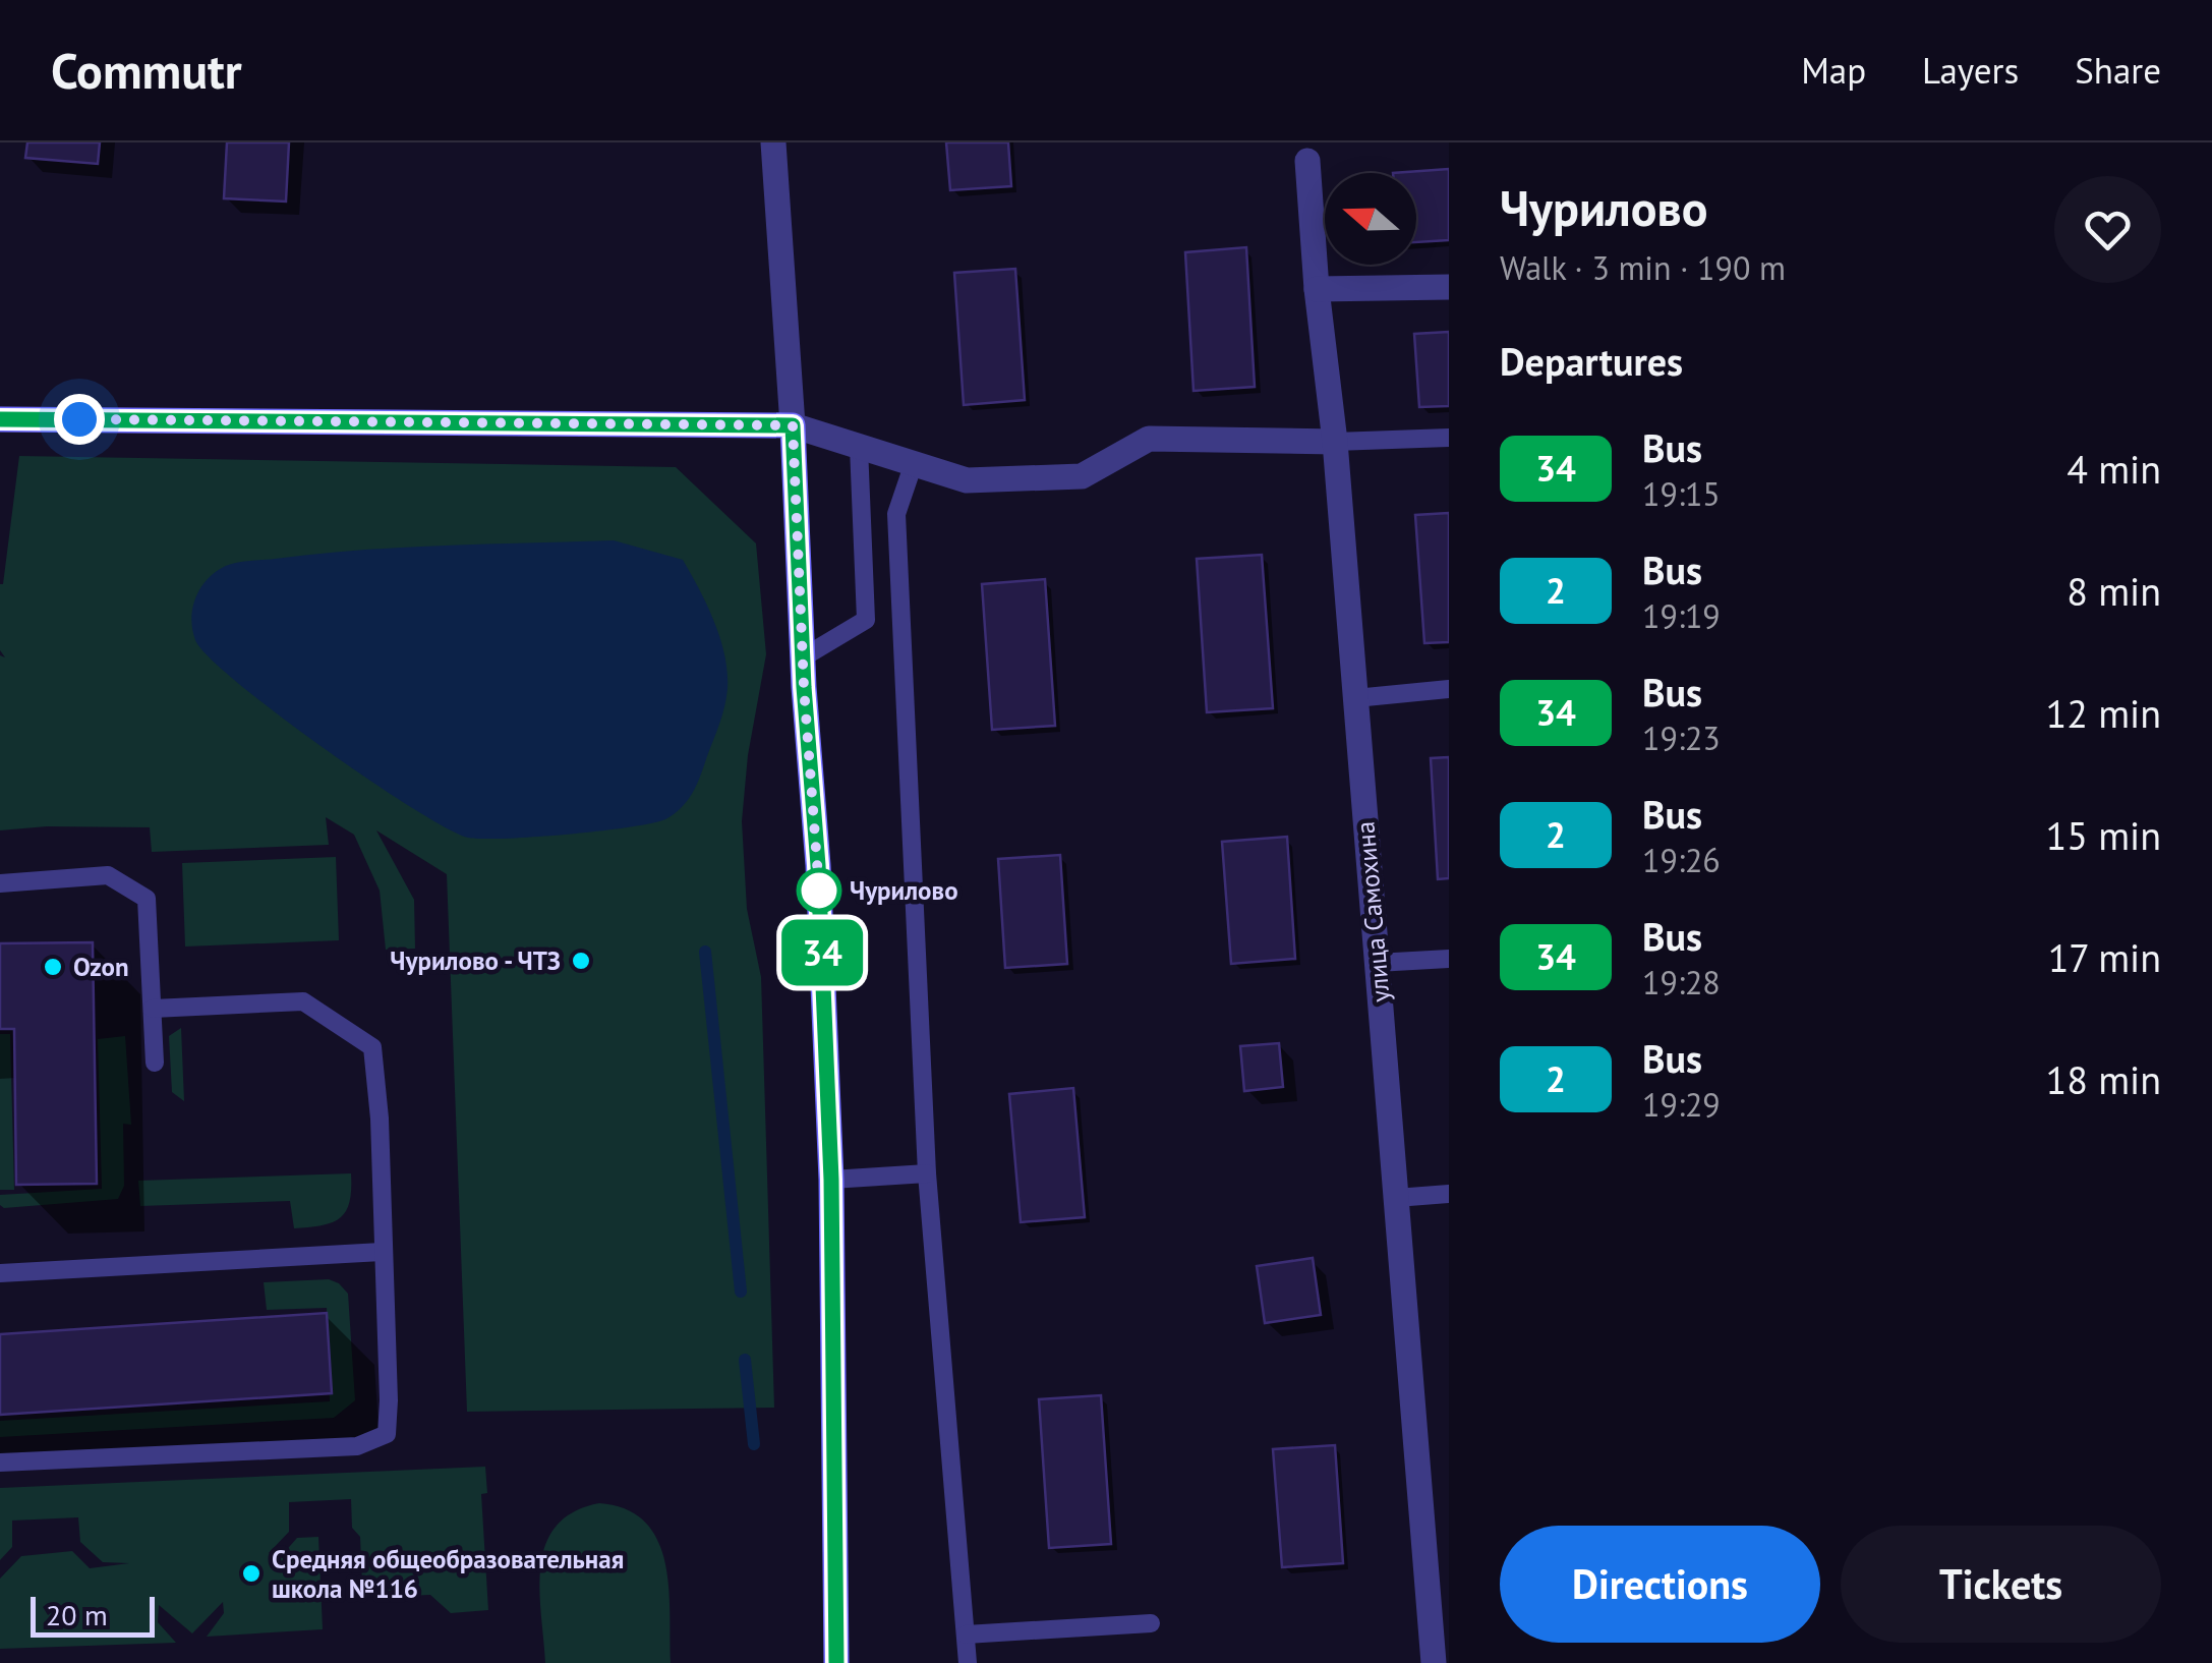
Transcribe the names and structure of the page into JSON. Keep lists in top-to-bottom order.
{
  "streets": {
    "street": ["улица Самохина"]
  },
  "places": [
    "Чурилово",
    "Чурилово - ЧТЗ",
    "Ozon",
    "Средняя общеобразовательная школа №116"
  ],
  "lines": ["bus line 34"],
  "scale_bar": "20 m",
  "north": "left",
  "page": {
    "header": "Commutr",
    "nav": ["Map", "Layers", "Share"],
    "on_map": "34",
    "heading": [
      ["Чурилово", "Walk · 3 min · 190 m"],
      "Departures"
    ],
    "list": [
      {
        "mark": "34",
        "name": "Bus",
        "note": "19:15",
        "value": "4 min"
      },
      {
        "mark": "2",
        "name": "Bus",
        "note": "19:19",
        "value": "8 min"
      },
      {
        "mark": "34",
        "name": "Bus",
        "note": "19:23",
        "value": "12 min"
      },
      {
        "mark": "2",
        "name": "Bus",
        "note": "19:26",
        "value": "15 min"
      },
      {
        "mark": "34",
        "name": "Bus",
        "note": "19:28",
        "value": "17 min"
      },
      {
        "mark": "2",
        "name": "Bus",
        "note": "19:29",
        "value": "18 min"
      }
    ],
    "buttons": ["Directions", "Tickets"],
    "scale": "20 m"
  }
}
